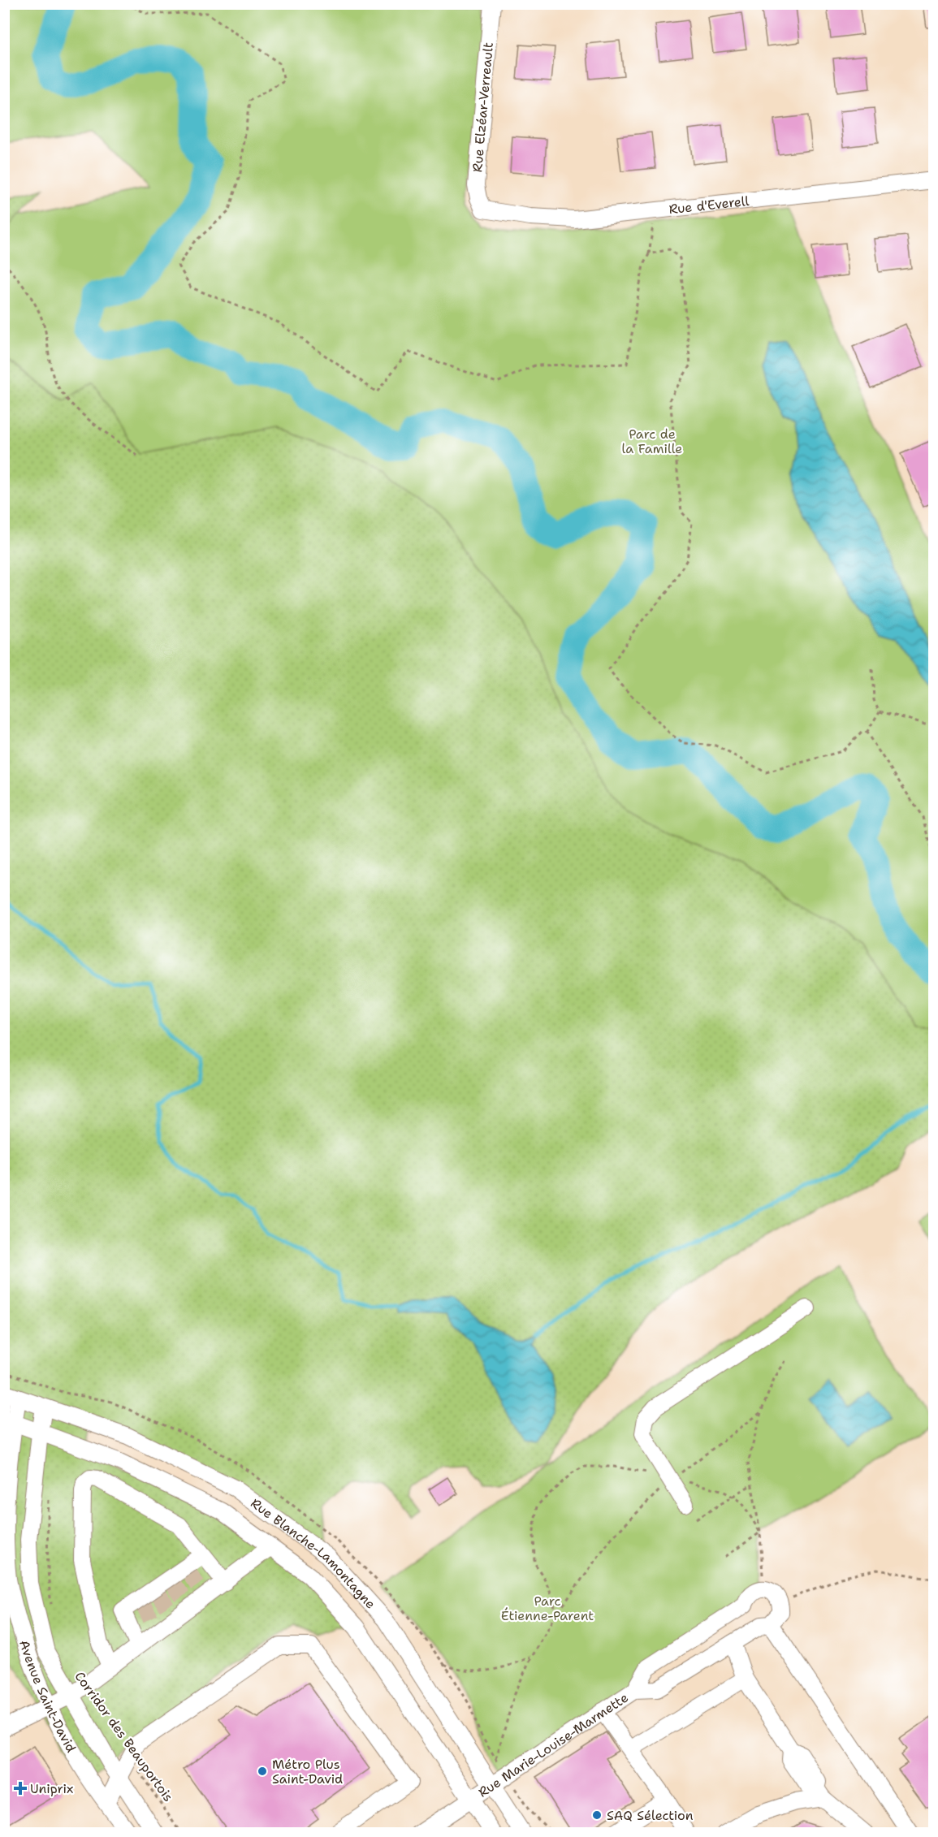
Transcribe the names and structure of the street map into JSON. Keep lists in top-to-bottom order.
{
  "streets": {
    "street": [
      "Rue Elzéar-Verreault",
      "Rue d'Everell",
      "Rue Blanche-Lamontagne",
      "Avenue Saint-David",
      "Rue Marie-Louise-Marmette"
    ],
    "path": ["Corridor des Beauportois"]
  },
  "crossings": [
    ["Rue Elzéar-Verreault", "Rue d'Everell"],
    ["Rue Blanche-Lamontagne", "Avenue Saint-David"],
    ["Rue Blanche-Lamontagne", "Rue Marie-Louise-Marmette"]
  ],
  "parks": ["Parc de la Famille", "Parc Étienne-Parent"],
  "places": {
    "other": ["Métro Plus Saint-David", "SAQ Sélection"],
    "health": ["Uniprix"]
  }
}
